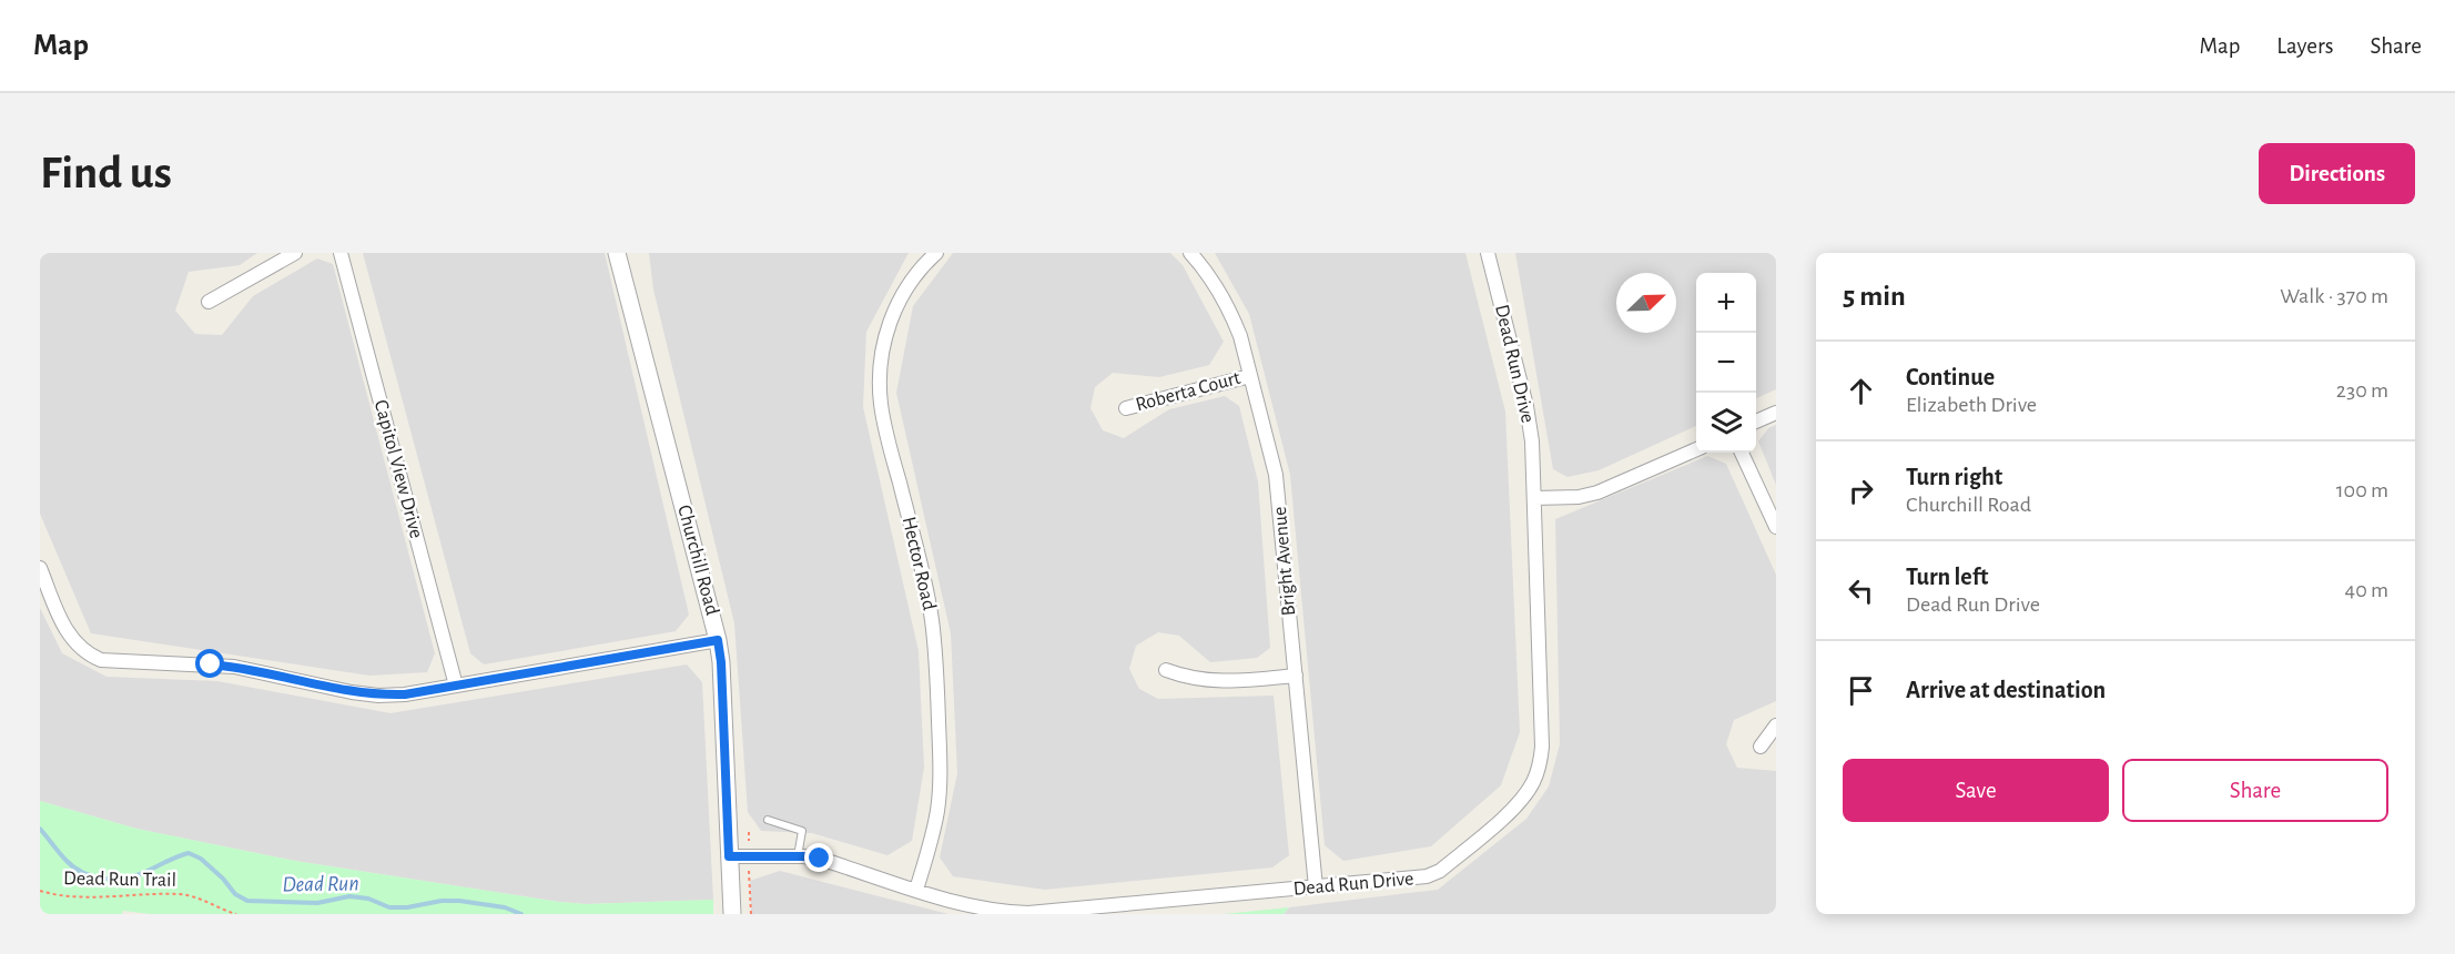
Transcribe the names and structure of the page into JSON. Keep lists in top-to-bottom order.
{
  "streets": {
    "street": [
      "Dead Run Drive",
      "Roberta Court",
      "Capitol View Drive",
      "Churchill Road",
      "Bright Avenue",
      "Hector Road"
    ],
    "path": ["Dead Run Trail"]
  },
  "crossings": [
    ["Dead Run Drive", "Churchill Road"],
    ["Dead Run Drive", "Bright Avenue"],
    ["Dead Run Drive", "Hector Road"],
    ["Roberta Court", "Bright Avenue"]
  ],
  "water": ["Dead Run"],
  "north": "top right",
  "page": {
    "header": "Map",
    "nav": ["Map", "Layers", "Share"],
    "buttons": [
      "Directions",
      ["Save", "Share"]
    ],
    "title": "Find us",
    "heading": ["5 min", "Walk · 370 m"],
    "map_buttons": ["+", "−"],
    "list": [
      ["Continue", "Elizabeth Drive", "230 m"],
      ["Turn right", "Churchill Road", "100 m"],
      ["Turn left", "Dead Run Drive", "40 m"],
      "Arrive at destination"
    ]
  }
}
